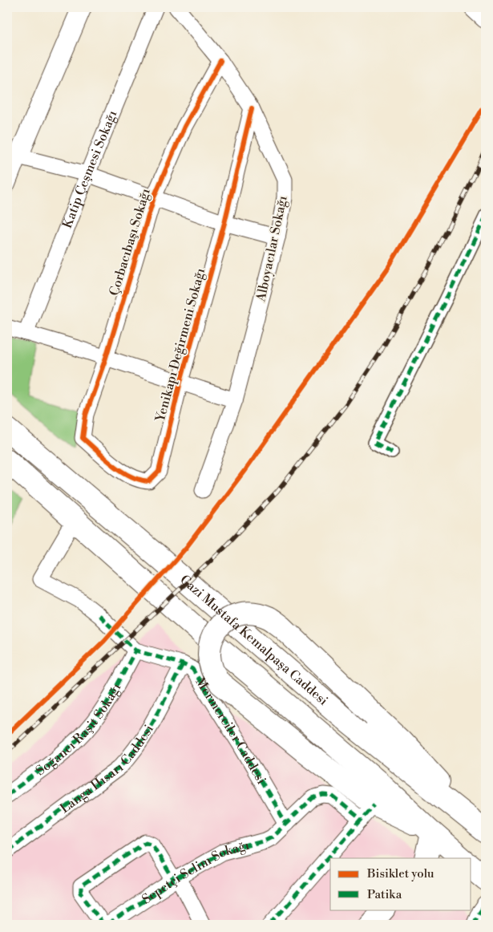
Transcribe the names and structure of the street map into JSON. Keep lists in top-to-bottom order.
{
  "streets": {
    "main road": ["Gazi Mustafa Kemalpaşa Caddesi"],
    "street": [
      "Katip Çeşmesi Sokağı",
      "Çorbacıbaşı Sokağı",
      "Alboyacılar Sokağı",
      "Yenikapı Değirmeni Sokağı",
      "Soğancı Raşit Sokağı",
      "Mermerciler Caddesi",
      "Langa Hısarı Caddesi",
      "Sepetçi Selim Sokağı"
    ]
  },
  "crossings": [
    ["Çorbacıbaşı Sokağı", "Alboyacılar Sokağı"],
    ["Çorbacıbaşı Sokağı", "Yenikapı Değirmeni Sokağı"],
    ["Alboyacılar Sokağı", "Yenikapı Değirmeni Sokağı"],
    ["Soğancı Raşit Sokağı", "Mermerciler Caddesi"],
    ["Mermerciler Caddesi", "Langa Hısarı Caddesi"],
    ["Mermerciler Caddesi", "Sepetçi Selim Sokağı"]
  ],
  "legend": ["Bisiklet yolu", "Patika"]
}
